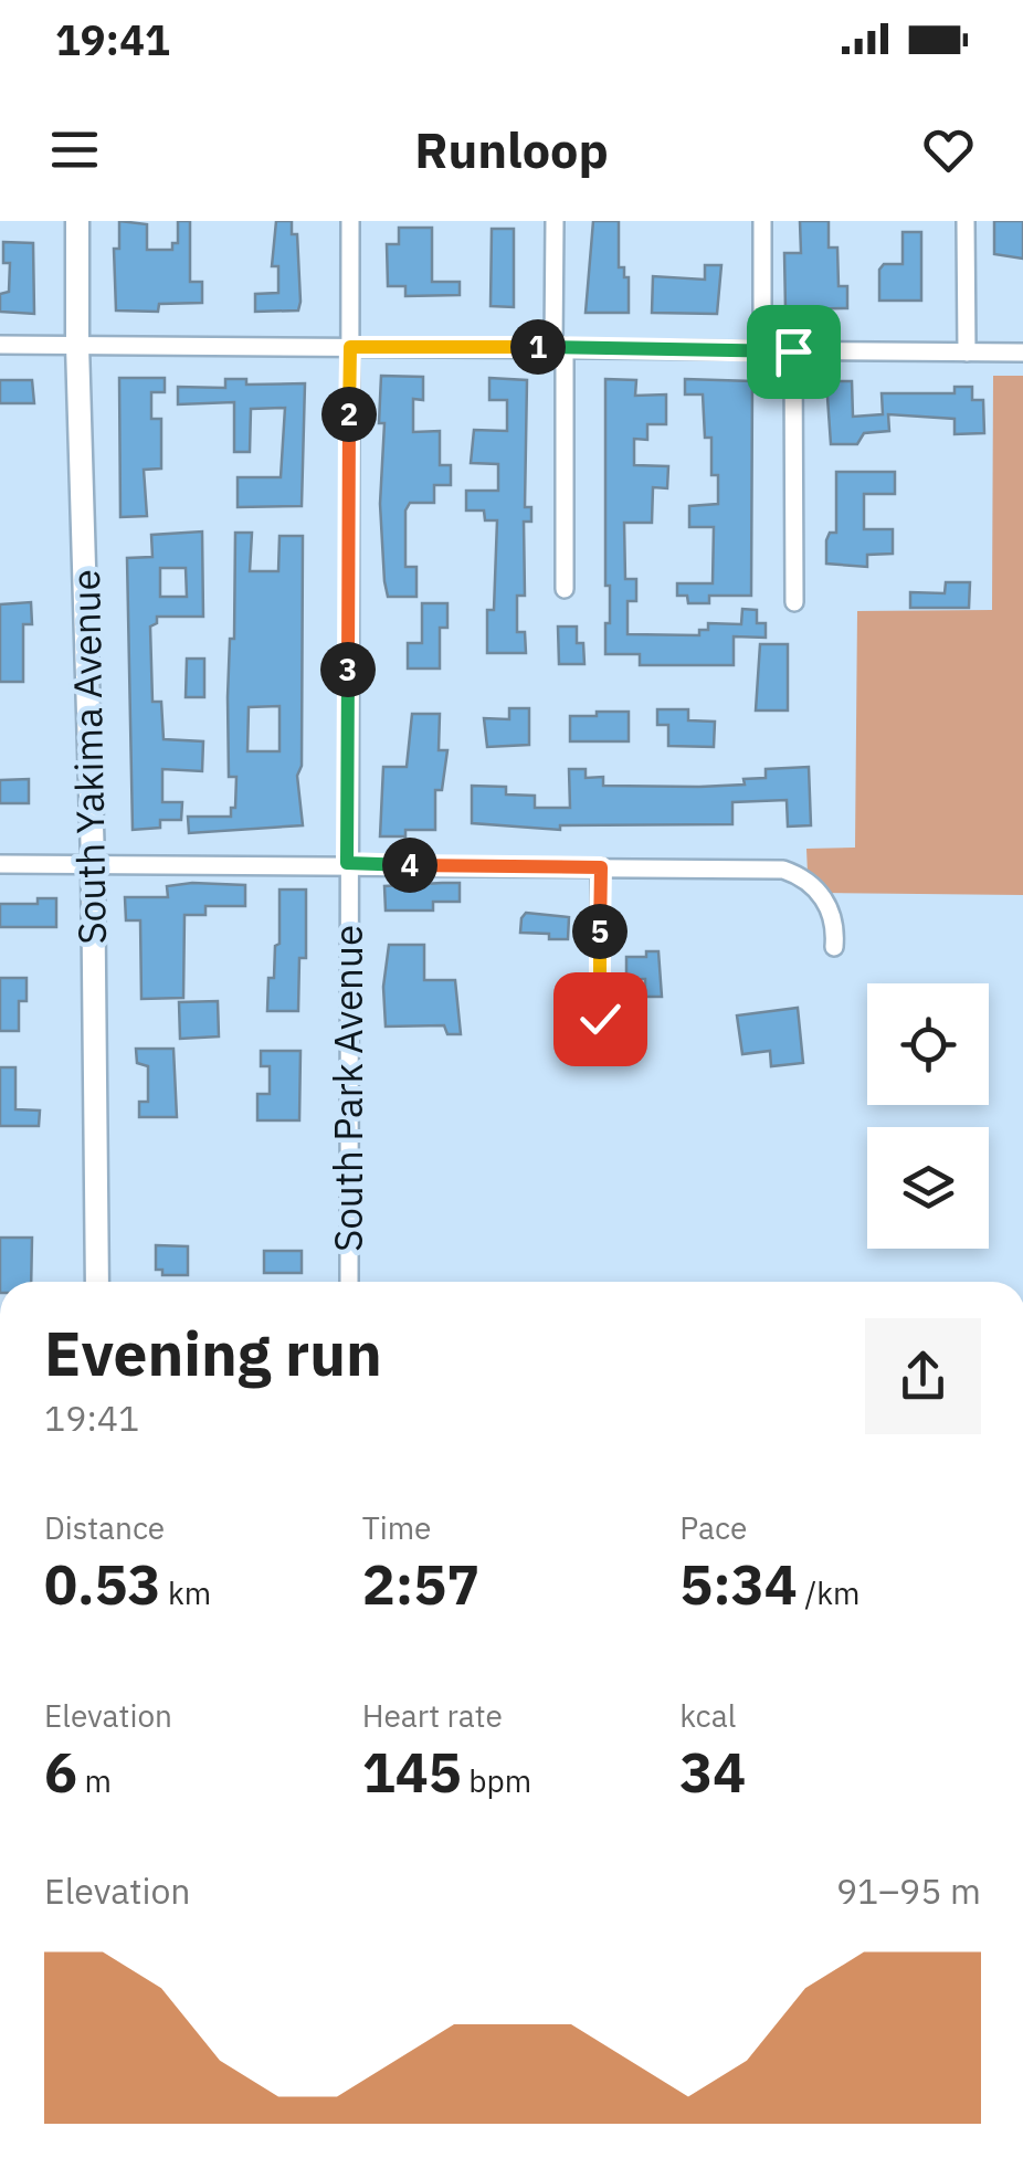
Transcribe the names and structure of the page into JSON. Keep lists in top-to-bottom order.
{
  "streets": {
    "main road": ["South Yakima Avenue"],
    "street": ["South Park Avenue"]
  },
  "page": {
    "status": "19:41",
    "header": "Runloop",
    "pins": [
      "1",
      "2",
      "3",
      "4",
      "5"
    ],
    "heading": ["Evening run", "19:41"],
    "stats": [
      ["Distance", "0.53 km"],
      ["Time", "2:57"],
      ["Pace", "5:34 /km"],
      ["Elevation", "6 m"],
      ["Heart rate", "145 bpm"],
      ["kcal", "34"]
    ],
    "chart": ["Elevation", "91–95 m"]
  }
}
